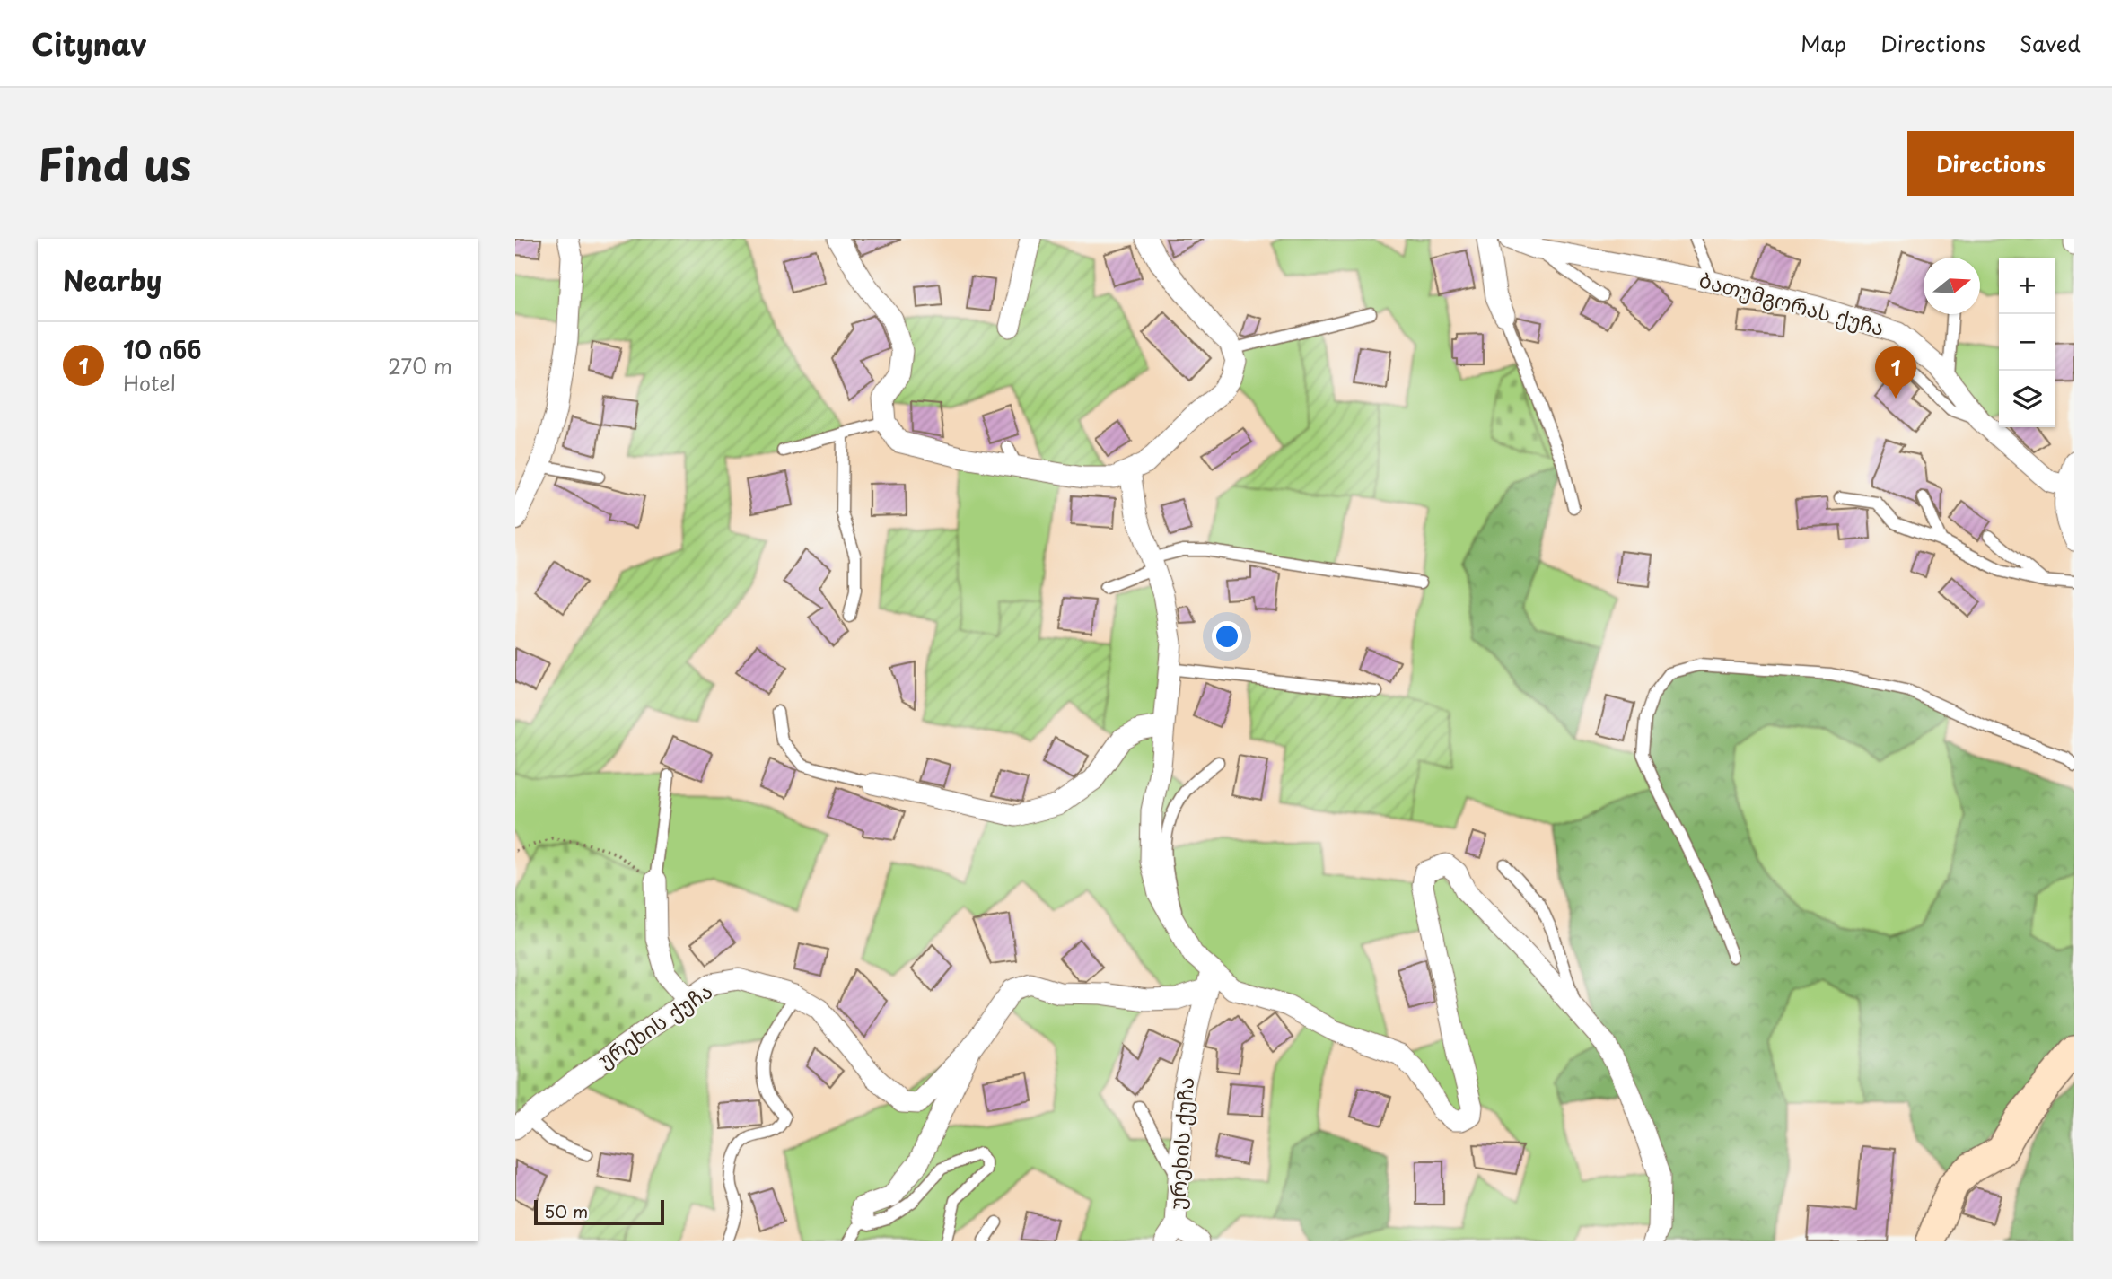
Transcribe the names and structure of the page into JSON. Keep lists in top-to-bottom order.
{
  "streets": {
    "street": ["ბათუმგორას ქუჩა", "ურეხის ქუჩა"]
  },
  "scale_bar": "50 m",
  "north": "right",
  "page": {
    "header": "Citynav",
    "nav": ["Map", "Directions", "Saved"],
    "title": "Find us",
    "buttons": "Directions",
    "heading": "Nearby",
    "map_buttons": ["+", "−"],
    "list": [
      {
        "mark": "1",
        "name": "10 ინნ",
        "note": "Hotel",
        "value": "270 m"
      }
    ],
    "pins": "1",
    "scale": "50 m"
  }
}
